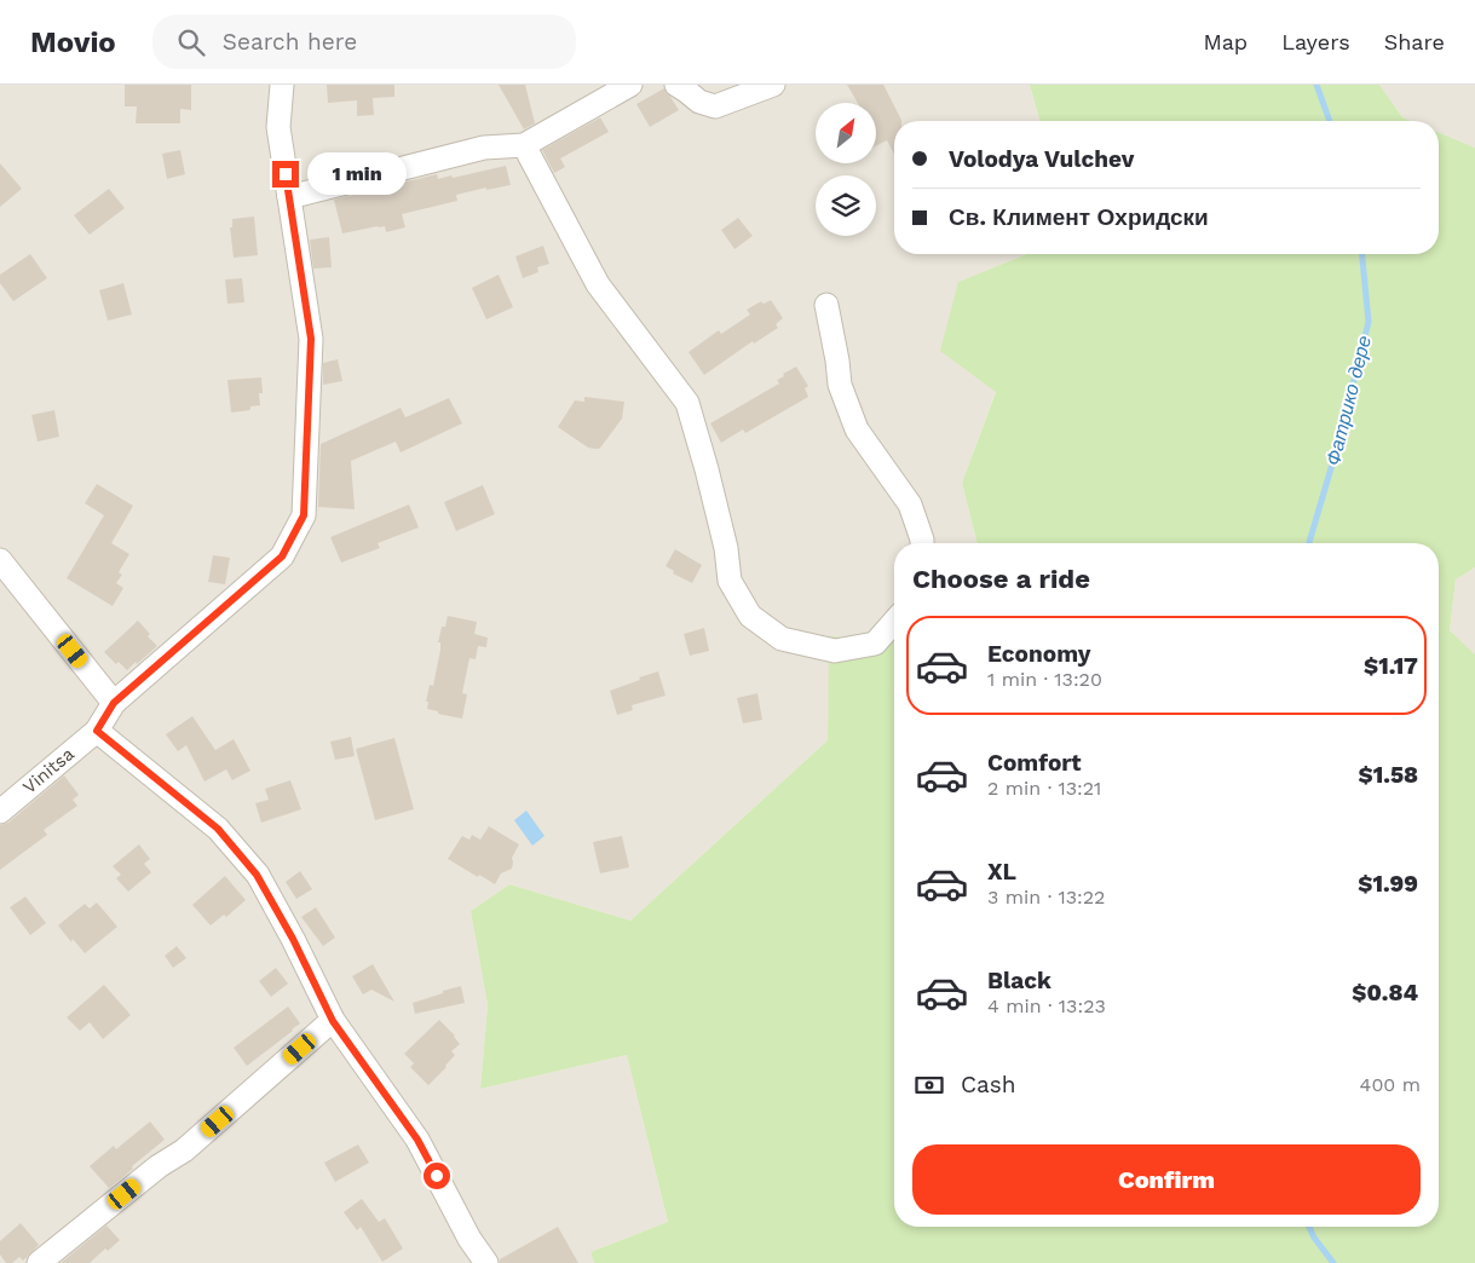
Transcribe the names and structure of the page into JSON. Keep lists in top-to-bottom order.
{
  "streets": {
    "street": ["Vinitsa"]
  },
  "water": ["Фатрико дере"],
  "north": "top right",
  "page": {
    "header": "Movio",
    "search": "Search here",
    "nav": ["Map", "Layers", "Share"],
    "banner": ["Volodya Vulchev", "Св. Климент Охридски"],
    "bubble": "1 min",
    "heading": "Choose a ride",
    "list": [
      {
        "name": "Economy",
        "note": "1 min · 13:20",
        "value": "$1.17"
      },
      {
        "name": "Comfort",
        "note": "2 min · 13:21",
        "value": "$1.58"
      },
      {
        "name": "XL",
        "note": "3 min · 13:22",
        "value": "$1.99"
      },
      {
        "name": "Black",
        "note": "4 min · 13:23",
        "value": "$0.84"
      }
    ],
    "pay": ["Cash", "400 m"],
    "buttons": "Confirm"
  }
}
